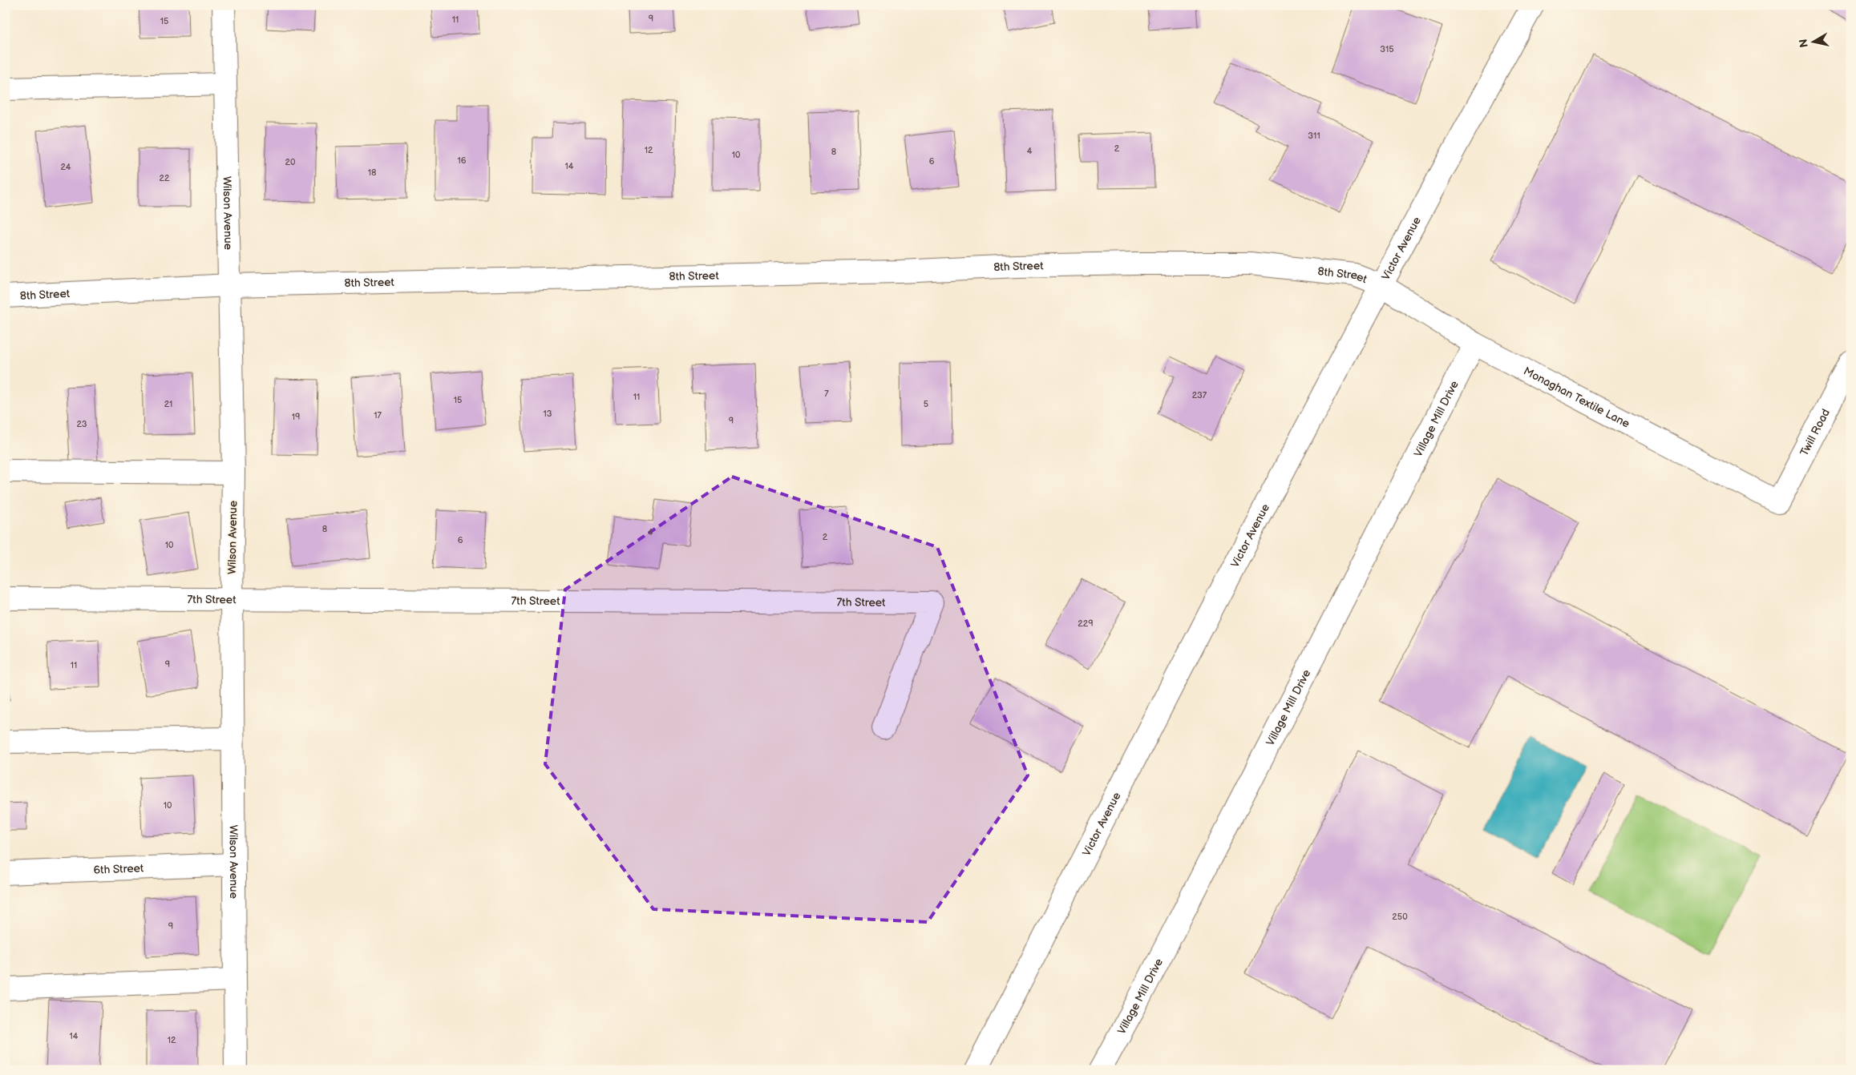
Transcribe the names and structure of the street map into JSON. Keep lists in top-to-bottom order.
{
  "streets": {
    "street": [
      "Wilson Avenue",
      "Victor Avenue",
      "8th Street",
      "Monaghan Textile Lane",
      "Village Mill Drive",
      "Twill Road",
      "7th Street",
      "6th Street"
    ]
  },
  "crossings": [
    ["Wilson Avenue", "8th Street"],
    ["Wilson Avenue", "7th Street"],
    ["Wilson Avenue", "6th Street"],
    ["Victor Avenue", "8th Street"],
    ["Victor Avenue", "Monaghan Textile Lane"],
    ["8th Street", "Monaghan Textile Lane"],
    ["Monaghan Textile Lane", "Village Mill Drive"],
    ["Monaghan Textile Lane", "Twill Road"]
  ],
  "house_numbers": [
    "9",
    "11",
    "15",
    "315",
    "311",
    "2",
    "12",
    "4",
    "8",
    "10",
    "16",
    "6",
    "20",
    "14",
    "24",
    "18",
    "22",
    "7",
    "237",
    "11",
    "15",
    "21",
    "5",
    "13",
    "17",
    "19",
    "9",
    "23",
    "8",
    "4",
    "2",
    "6",
    "10",
    "229",
    "9",
    "11",
    "10",
    "250",
    "9",
    "14",
    "12"
  ],
  "north": "left"
}
